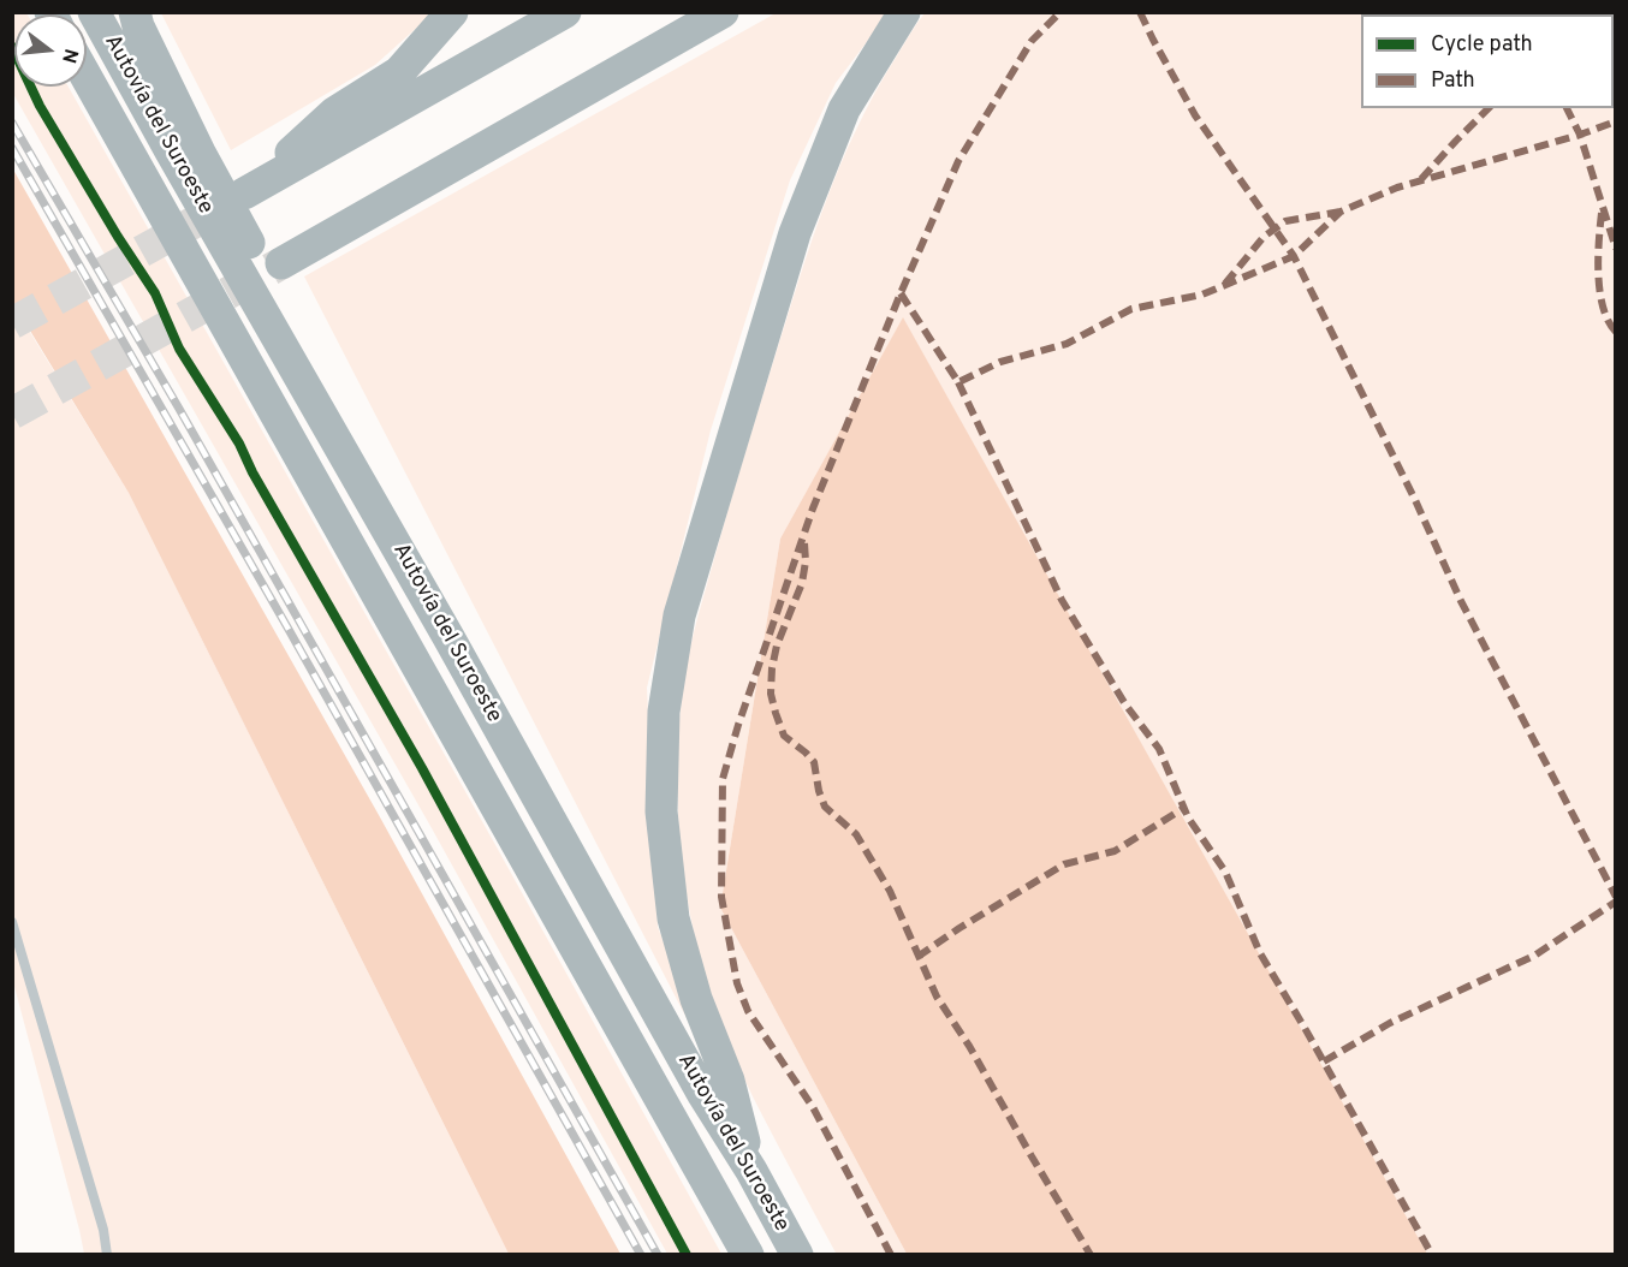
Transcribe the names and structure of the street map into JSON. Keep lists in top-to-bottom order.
{
  "streets": {
    "highway": ["Autovía del Suroeste"]
  },
  "legend": ["Cycle path", "Path"],
  "north": "right"
}
